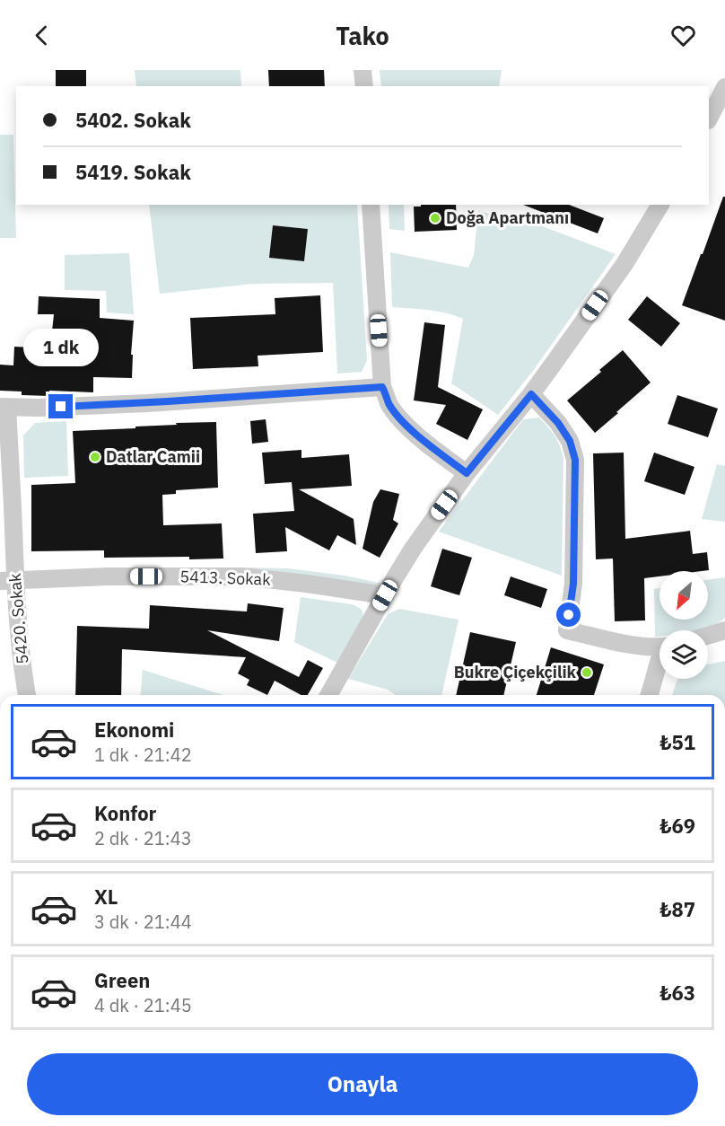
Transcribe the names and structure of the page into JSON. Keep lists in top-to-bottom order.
{
  "streets": {
    "street": ["5413. Sokak", "5420. Sokak"]
  },
  "crossings": [
    ["5413. Sokak", "5420. Sokak"]
  ],
  "places": ["Doğa Apartmanı", "Datlar Camii", "Bukre Çiçekçilik"],
  "north": "bottom left",
  "page": {
    "header": "Tako",
    "banner": ["5402. Sokak", "5419. Sokak"],
    "bubble": "1 dk",
    "list": [
      {
        "name": "Ekonomi",
        "note": "1 dk · 21:42",
        "value": "₺51"
      },
      {
        "name": "Konfor",
        "note": "2 dk · 21:43",
        "value": "₺69"
      },
      {
        "name": "XL",
        "note": "3 dk · 21:44",
        "value": "₺87"
      },
      {
        "name": "Green",
        "note": "4 dk · 21:45",
        "value": "₺63"
      }
    ],
    "buttons": "Onayla"
  }
}
